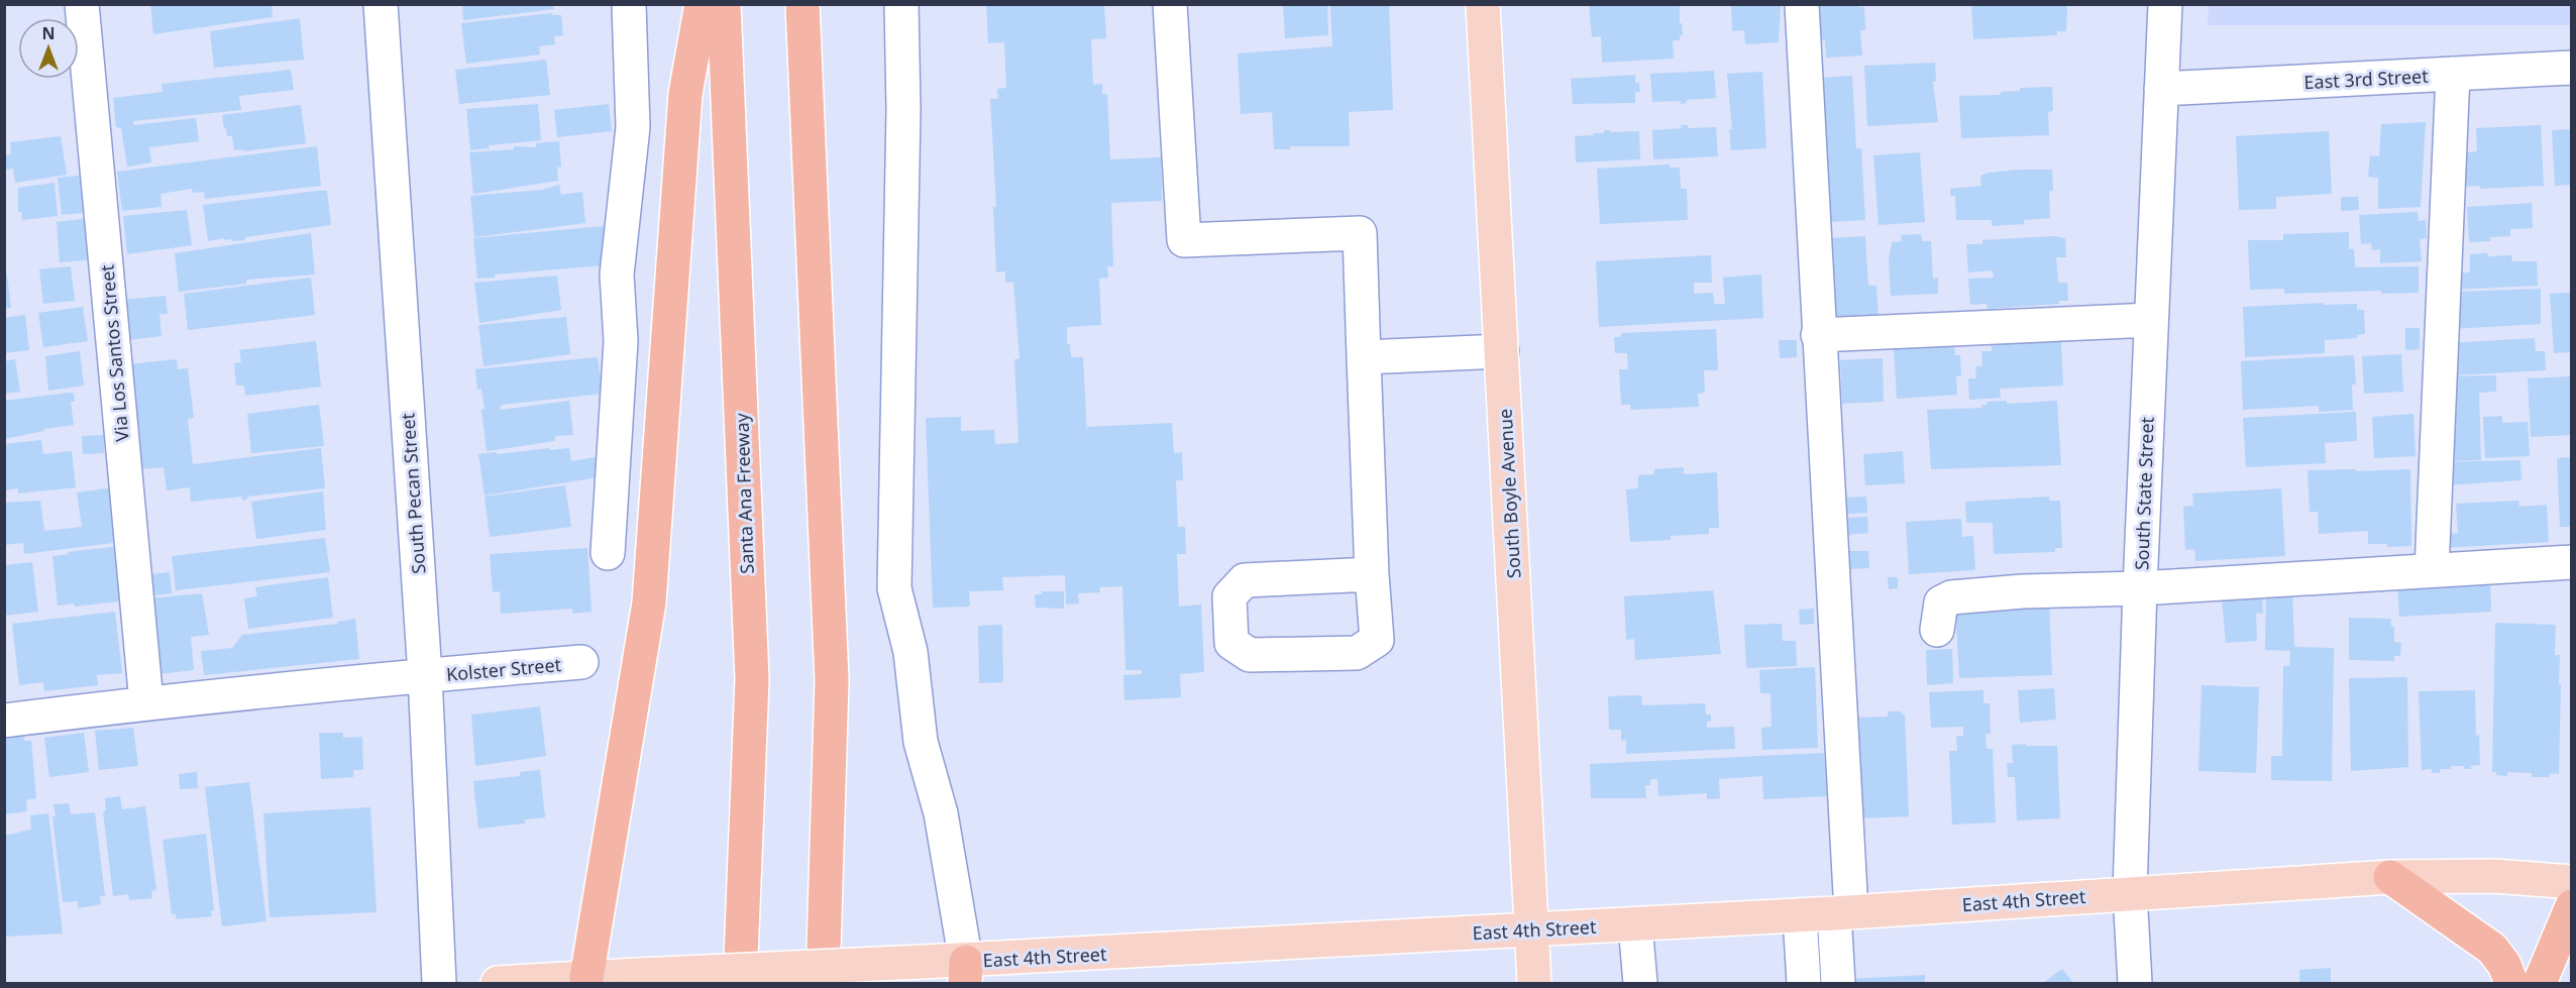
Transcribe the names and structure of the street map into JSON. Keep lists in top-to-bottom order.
{
  "streets": {
    "highway": ["Santa Ana Freeway"],
    "main road": ["South Boyle Avenue", "East 4th Street"],
    "street": [
      "East 3rd Street",
      "Via Los Santos Street",
      "South Pecan Street",
      "South State Street",
      "Kolster Street"
    ]
  },
  "crossings": [
    ["East 3rd Street", "South State Street"],
    ["Via Los Santos Street", "Kolster Street"],
    ["South Pecan Street", "Kolster Street"],
    ["South Boyle Avenue", "East 4th Street"],
    ["South State Street", "East 4th Street"]
  ],
  "north": "top"
}
